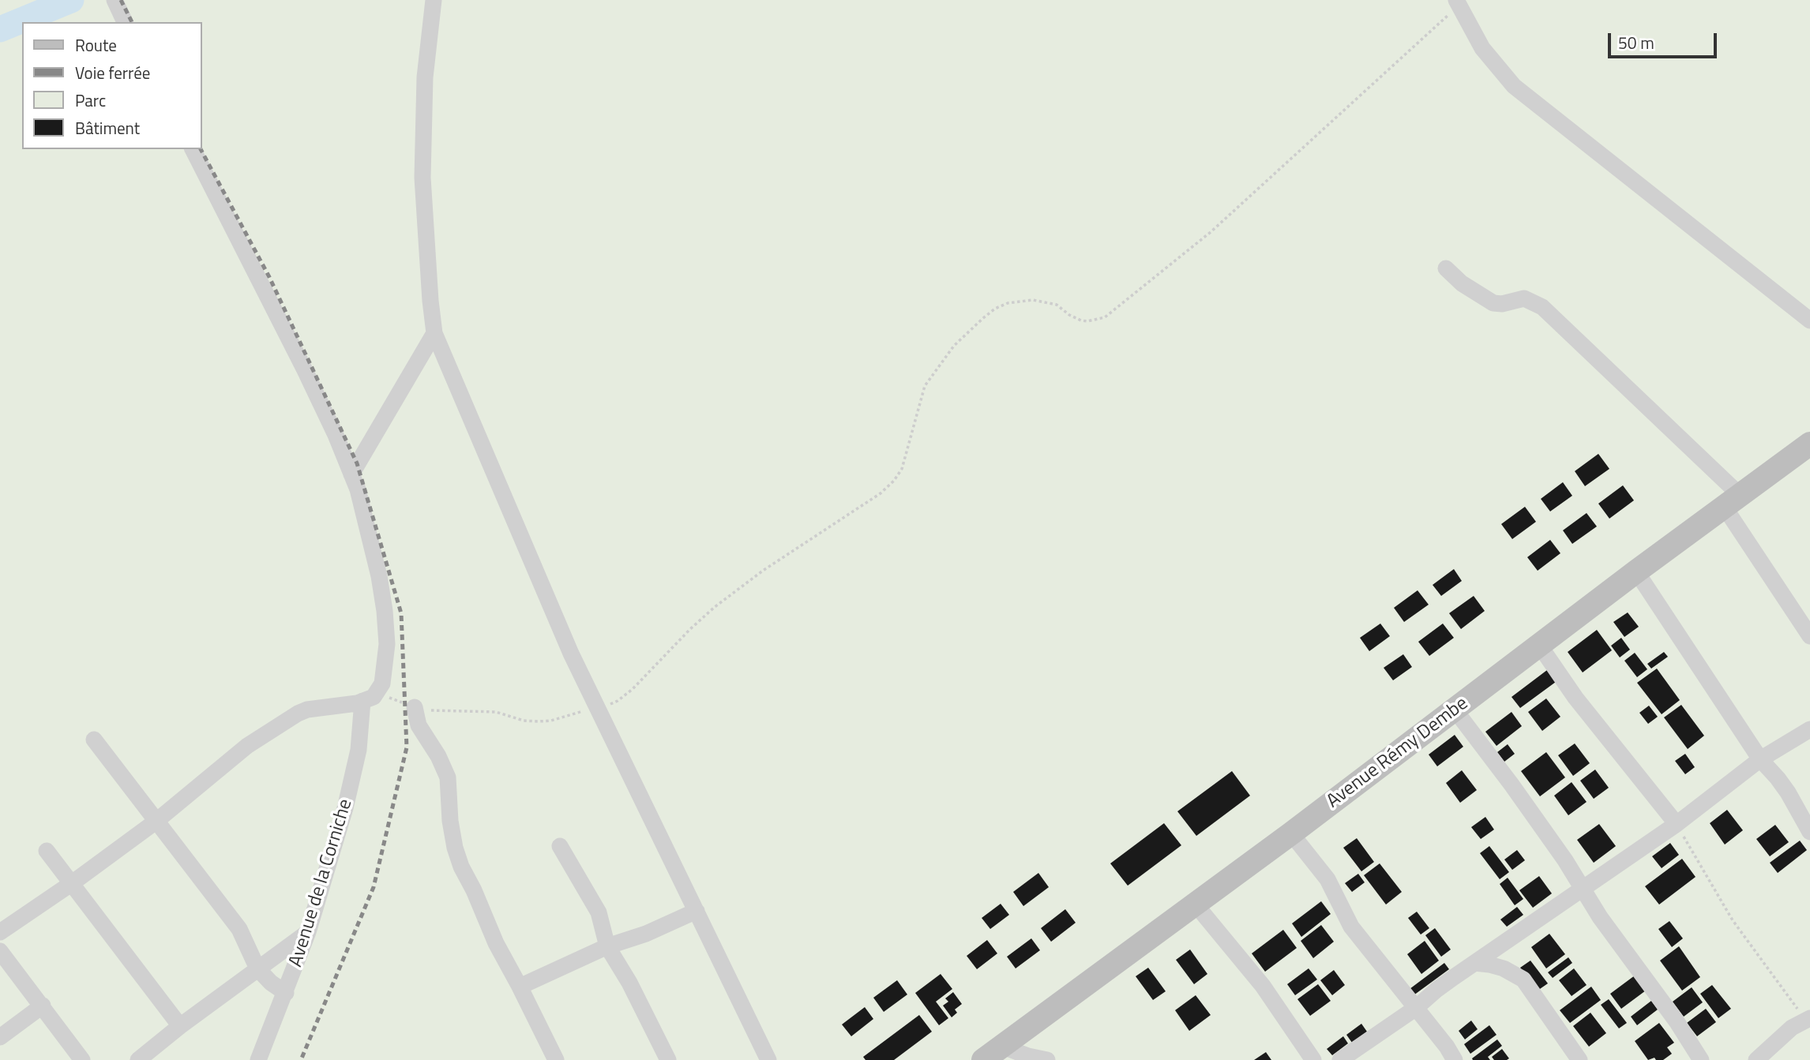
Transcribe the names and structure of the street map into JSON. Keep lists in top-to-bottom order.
{
  "streets": {
    "street": ["Avenue Rémy Dembe", "Avenue de la Corniche"]
  },
  "legend": [
    "Route",
    "Voie ferrée",
    "Parc",
    "Bâtiment"
  ],
  "scale_bar": "50 m"
}
